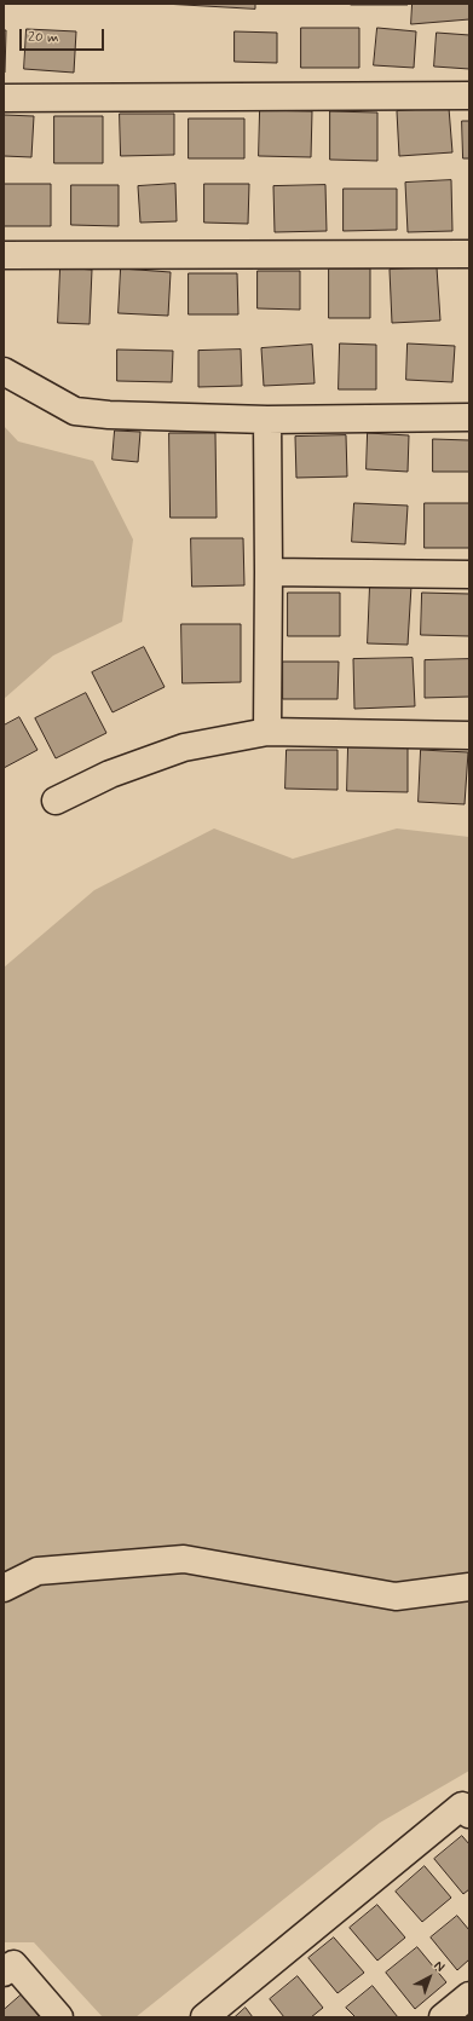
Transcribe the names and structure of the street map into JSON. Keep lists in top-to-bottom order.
{
  "scale_bar": "20 m",
  "north": "top right"
}
